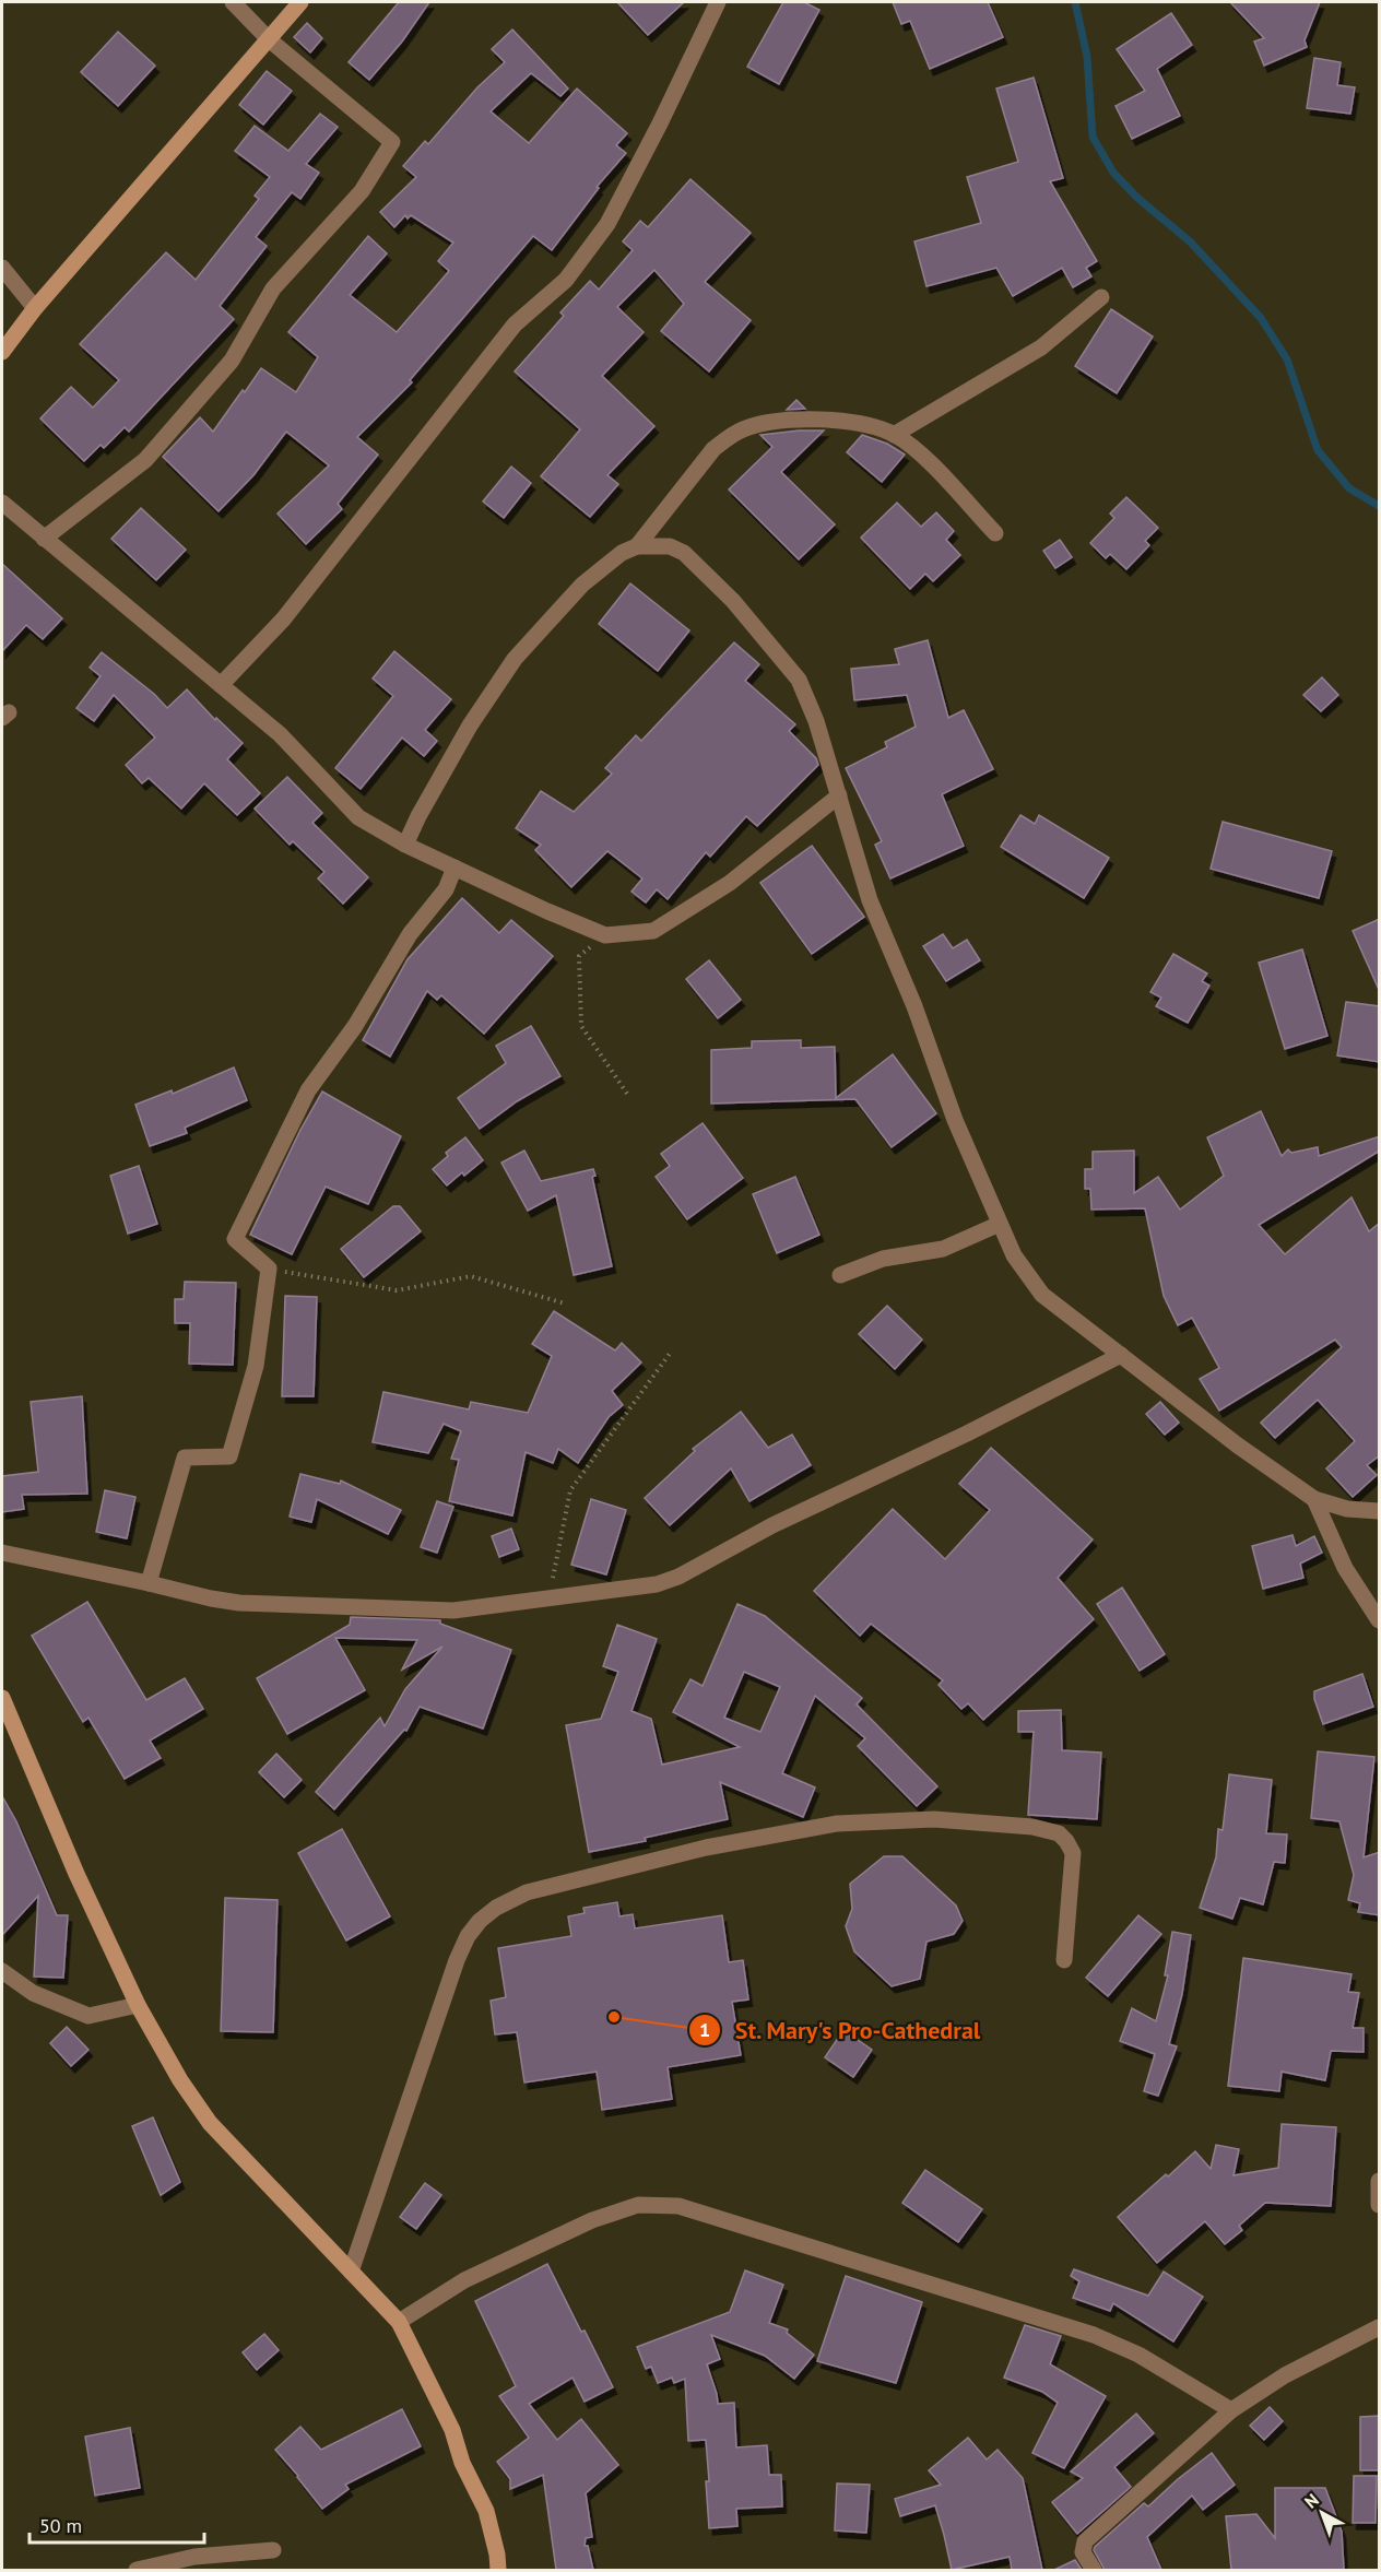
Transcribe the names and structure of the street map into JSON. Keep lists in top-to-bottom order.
{
  "places": ["St. Mary's Pro-Cathedral"],
  "scale_bar": "50 m",
  "north": "top left"
}
